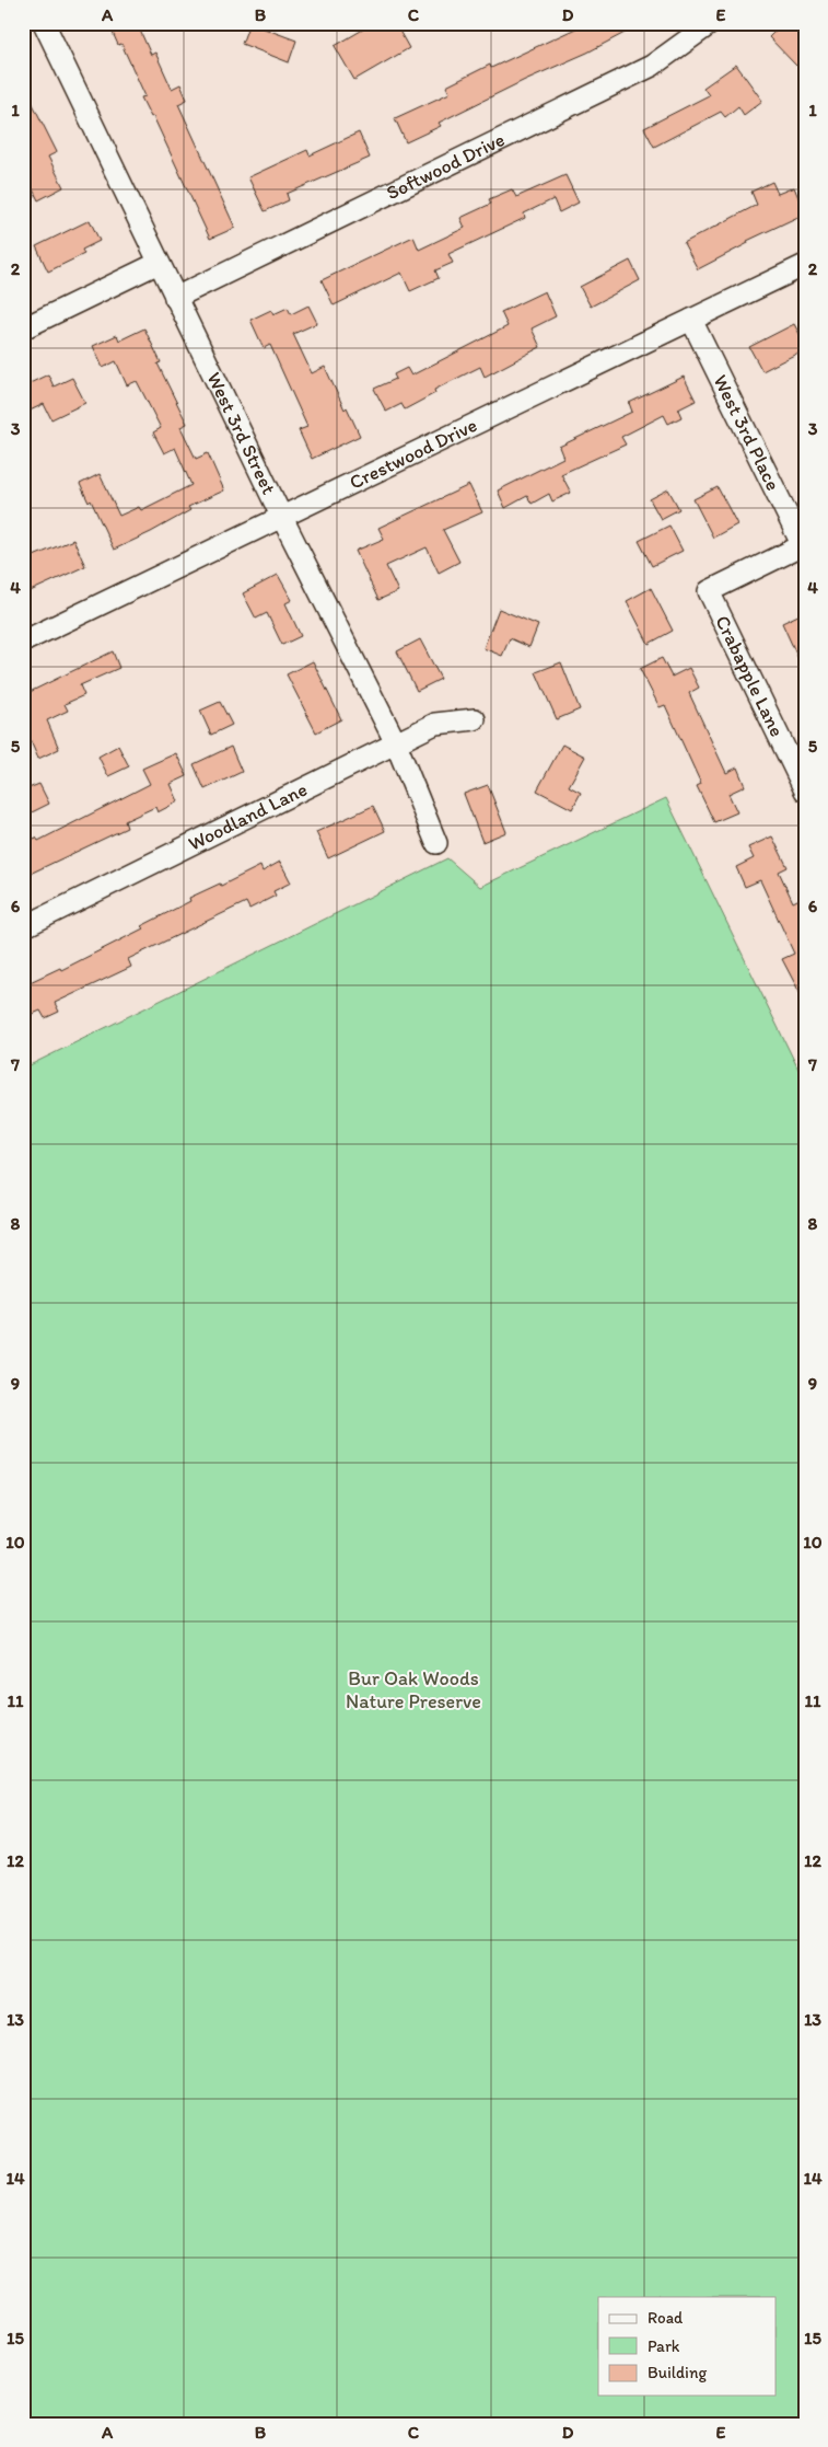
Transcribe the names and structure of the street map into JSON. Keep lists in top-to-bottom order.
{
  "streets": {
    "street": [
      "Softwood Drive",
      "West 3rd Place",
      "West 3rd Street",
      "Crestwood Drive",
      "Crabapple Lane",
      "Woodland Lane"
    ]
  },
  "crossings": [
    ["Softwood Drive", "West 3rd Street"],
    ["West 3rd Place", "Crestwood Drive"],
    ["West 3rd Place", "Crabapple Lane"],
    ["West 3rd Street", "Crestwood Drive"],
    ["West 3rd Street", "Woodland Lane"]
  ],
  "parks": ["Bur Oak Woods Nature Preserve"],
  "legend": ["Road", "Park", "Building"],
  "grid": {
    "columns": [
      "A",
      "B",
      "C",
      "D",
      "E"
    ],
    "rows": [
      "1",
      "2",
      "3",
      "4",
      "5",
      "6",
      "7",
      "8",
      "9",
      "10",
      "11",
      "12",
      "13",
      "14",
      "15"
    ]
  }
}
